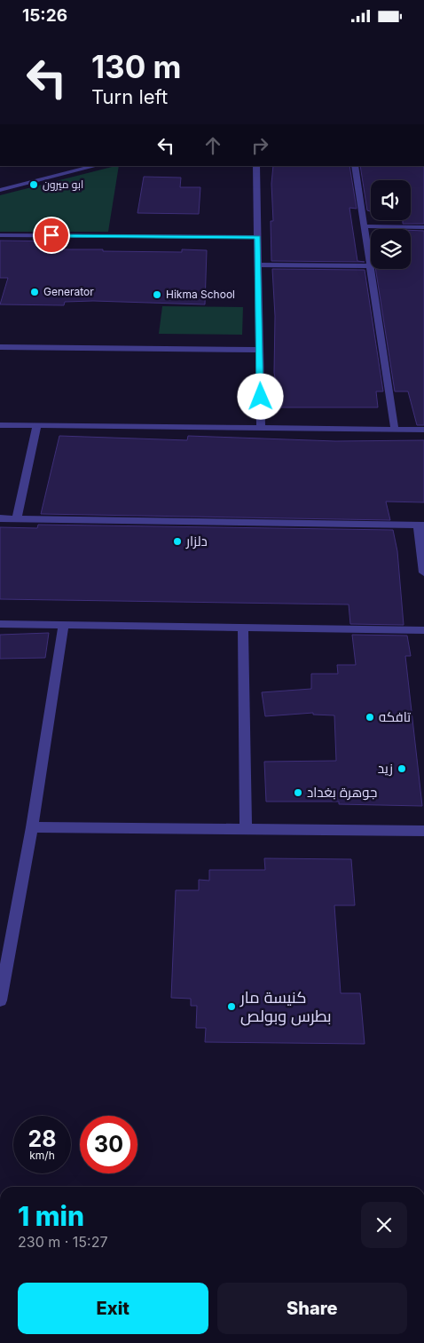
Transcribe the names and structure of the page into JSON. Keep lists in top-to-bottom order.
{
  "places": [
    "ابو ميرون",
    "Generator",
    "Hikma School",
    "دلزار",
    "تافكه",
    "زيد",
    "جوهرة بغداد",
    "كنيسة مار بطرس وبولص"
  ],
  "page": {
    "status": "15:26",
    "turn": ["130 m", "Turn left"],
    "speed": "28 km/h",
    "limit": "30",
    "heading": ["1 min", "230 m · 15:27"],
    "buttons": ["Exit", "Share"]
  }
}
